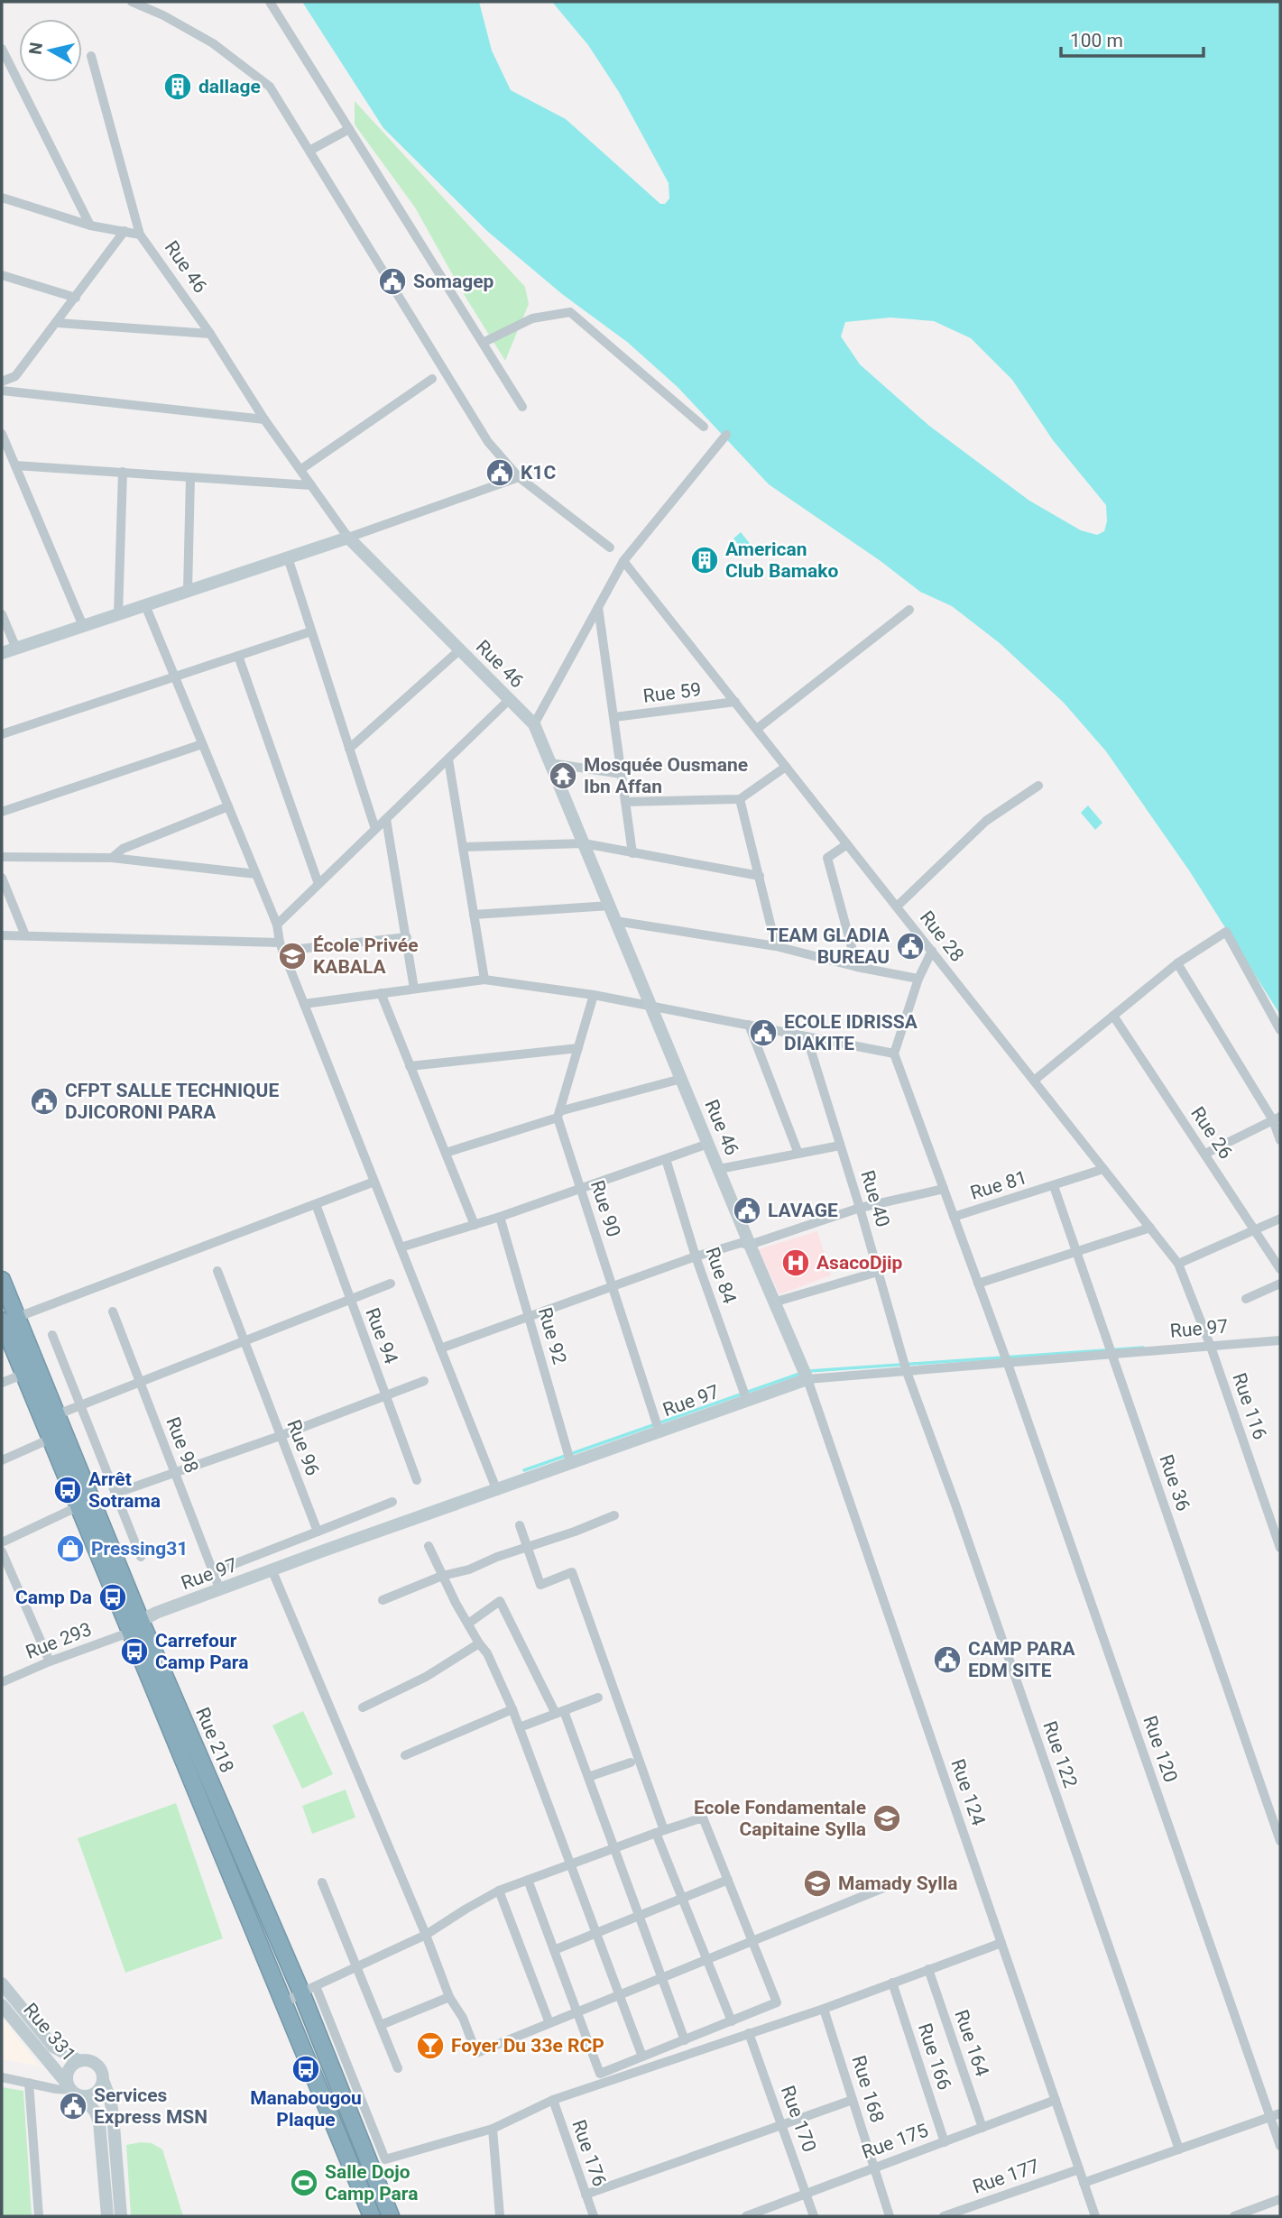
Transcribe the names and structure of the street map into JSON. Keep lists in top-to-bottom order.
{
  "streets": {
    "highway": ["Rue 218"],
    "street": [
      "Rue 46",
      "Rue 59",
      "Rue 28",
      "Rue 26",
      "Rue 81",
      "Rue 40",
      "Rue 90",
      "Rue 84",
      "Rue 97",
      "Rue 94",
      "Rue 92",
      "Rue 116",
      "Rue 98",
      "Rue 96",
      "Rue 36",
      "Rue 293",
      "Rue 120",
      "Rue 122",
      "Rue 124",
      "Rue 331",
      "Rue 164",
      "Rue 166",
      "Rue 168",
      "Rue 170",
      "Rue 175",
      "Rue 176",
      "Rue 177"
    ]
  },
  "crossings": [
    ["Rue 46", "Rue 97"],
    ["Rue 46", "Rue 124"],
    ["Rue 59", "Rue 28"],
    ["Rue 28", "Rue 97"],
    ["Rue 28", "Rue 116"],
    ["Rue 81", "Rue 36"],
    ["Rue 81", "Rue 120"],
    ["Rue 40", "Rue 97"],
    ["Rue 40", "Rue 122"],
    ["Rue 90", "Rue 97"],
    ["Rue 84", "Rue 97"],
    ["Rue 97", "Rue 92"],
    ["Rue 97", "Rue 116"],
    ["Rue 97", "Rue 98"],
    ["Rue 97", "Rue 36"],
    ["Rue 97", "Rue 218"],
    ["Rue 97", "Rue 120"],
    ["Rue 97", "Rue 122"],
    ["Rue 97", "Rue 124"],
    ["Rue 293", "Rue 218"],
    ["Rue 124", "Rue 175"],
    ["Rue 124", "Rue 177"],
    ["Rue 164", "Rue 175"],
    ["Rue 166", "Rue 175"],
    ["Rue 168", "Rue 175"],
    ["Rue 170", "Rue 175"]
  ],
  "places": {
    "building": ["dallage", "American Club Bamako"],
    "public building": [
      "Somagep",
      "K1C",
      "TEAM GLADIA BUREAU",
      "ECOLE IDRISSA DIAKITE",
      "CFPT SALLE TECHNIQUE DJICORONI PARA",
      "LAVAGE",
      "CAMP PARA EDM SITE",
      "Services Express MSN"
    ],
    "temple": ["Mosquée Ousmane Ibn Affan"],
    "school or university": ["École Privée KABALA", "Ecole Fondamentale Capitaine Sylla", "Mamady Sylla"],
    "hospital": ["AsacoDjip"],
    "bus stop": [
      "Arrêt Sotrama",
      "Camp Da",
      "Carrefour Camp Para",
      "Manabougou Plaque"
    ],
    "shop": ["Pressing31"],
    "bar": ["Foyer Du 33e RCP"],
    "sports": ["Salle Dojo Camp Para"]
  },
  "scale_bar": "100 m",
  "north": "left"
}
